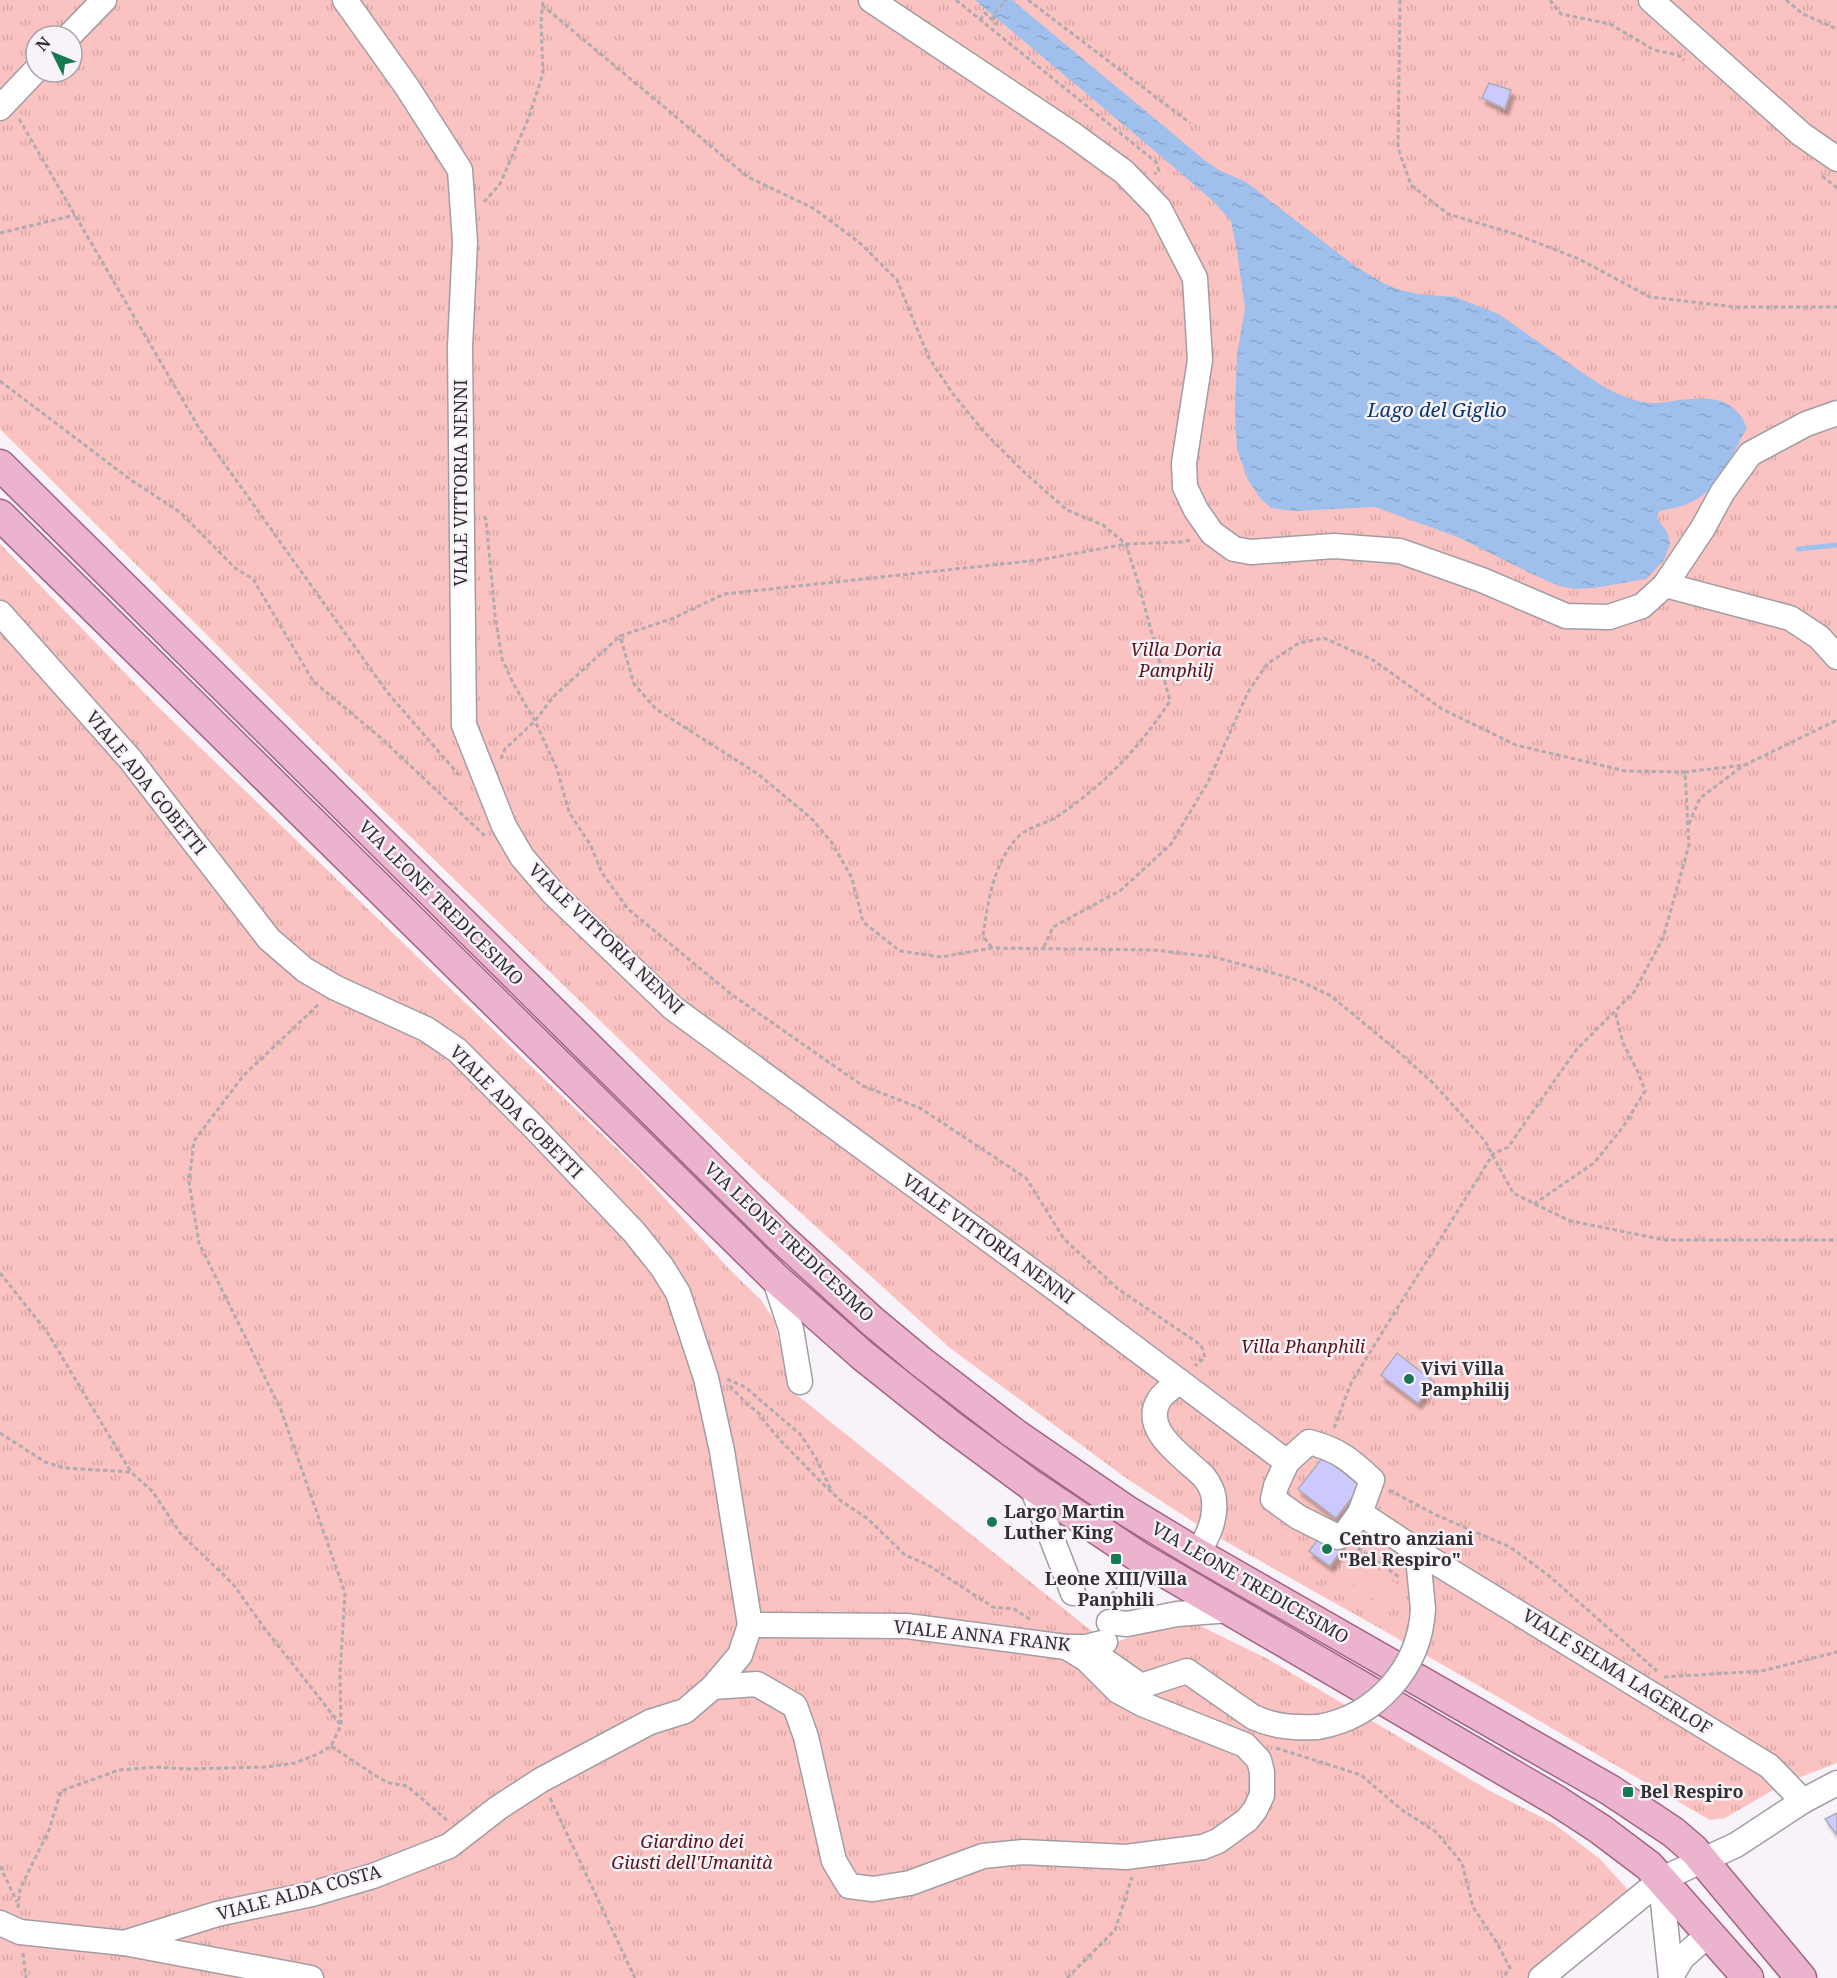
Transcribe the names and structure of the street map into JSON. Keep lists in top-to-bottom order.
{
  "streets": {
    "main road": ["VIA LEONE TREDICESIMO"],
    "street": [
      "VIALE VITTORIA NENNI",
      "VIALE ADA GOBETTI",
      "VIALE ANNA FRANK",
      "VIALE SELMA LAGERLOF",
      "VIALE ALDA COSTA"
    ]
  },
  "crossings": [
    ["VIALE ADA GOBETTI", "VIALE ANNA FRANK"],
    ["VIALE ADA GOBETTI", "VIALE ALDA COSTA"],
    ["VIALE ANNA FRANK", "VIALE ALDA COSTA"]
  ],
  "water": ["Lago del Giglio"],
  "parks": ["Villa Doria Pamphilj", "Villa Phanphili", "Giardino dei Giusti dell'Umanità"],
  "places": {
    "other": ["Vivi Villa Pamphilij", "Largo Martin Luther King", "Centro anziani \"Bel Respiro\""],
    "transit": ["Leone XIII/Villa Panphili", "Bel Respiro"]
  },
  "north": "top left"
}
